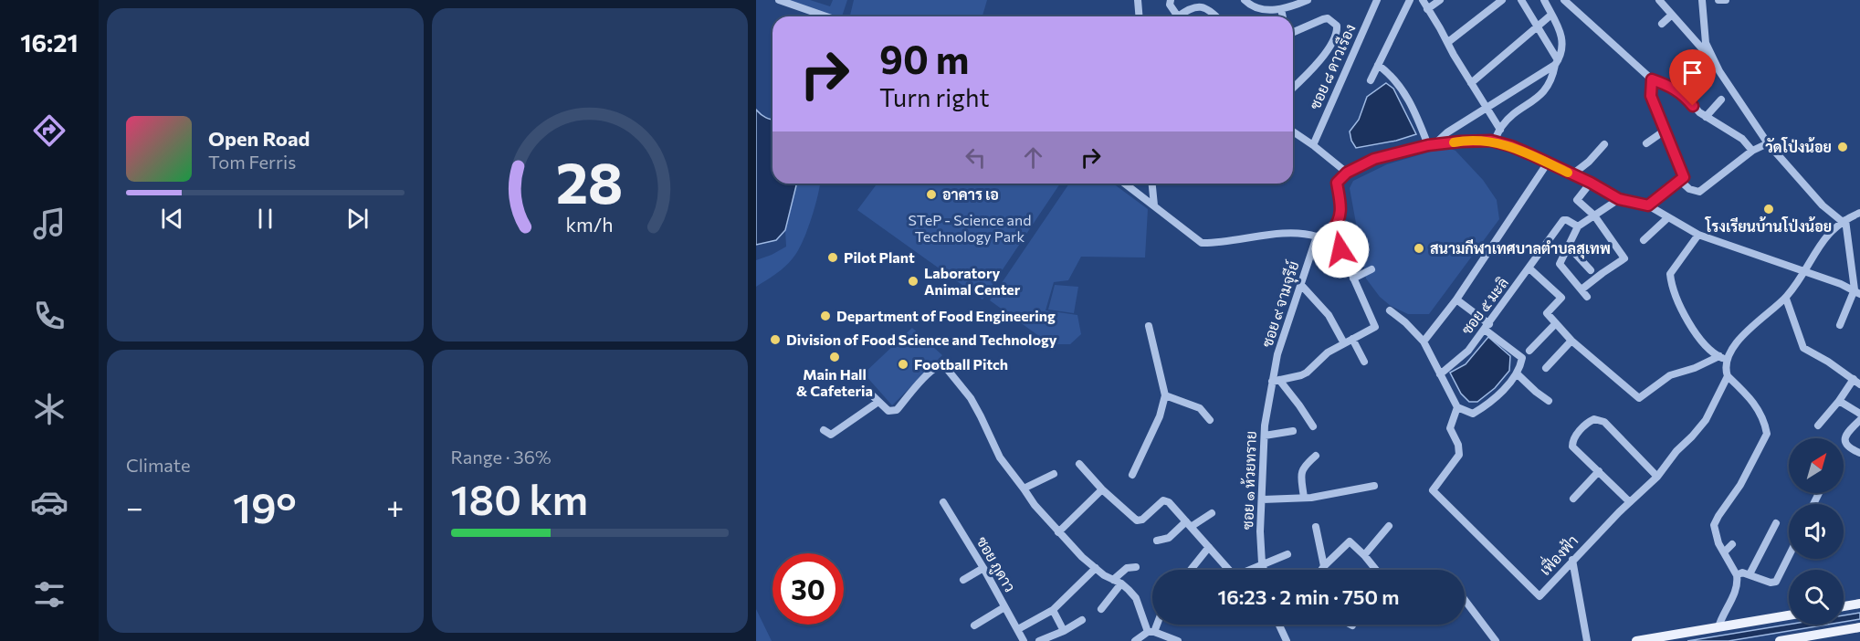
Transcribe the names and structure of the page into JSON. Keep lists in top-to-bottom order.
{
  "streets": {
    "street": [
      "ซอย ๘ ดาวเรือง",
      "ซอย ๙ จามจุรีย์",
      "ซอย ๕ มะลิ",
      "ซอย ๑ ห้วยทราย",
      "เฟื่องฟ้า",
      "ซอย ภูดาว"
    ]
  },
  "crossings": [
    ["ซอย ๙ จามจุรีย์", "ซอย ๑ ห้วยทราย"]
  ],
  "parks": ["STeP - Science and Technology Park"],
  "places": [
    "วัดโป่งน้อย",
    "อาคาร เอ",
    "โรงเรียนบ้านโป่งน้อย",
    "สนามกีฬาเทศบาลตำบลสุเทพ",
    "Pilot Plant",
    "Laboratory Animal Center",
    "Department of Food Engineering",
    "Division of Food Science and Technology",
    "Main Hall & Cafeteria",
    "Football Pitch"
  ],
  "north": "top right",
  "page": {
    "tabs": "16:21",
    "turn": ["90 m", "Turn right"],
    "song": ["Open Road", "Tom Ferris"],
    "tile": [
      "Climate",
      ["Range · 36%", "180 km"]
    ],
    "heat": ["−", "19°", "+"],
    "limit": "30",
    "trip": "16:23 · 2 min · 750 m",
    "gauge": ["28", "km/h"]
  }
}
